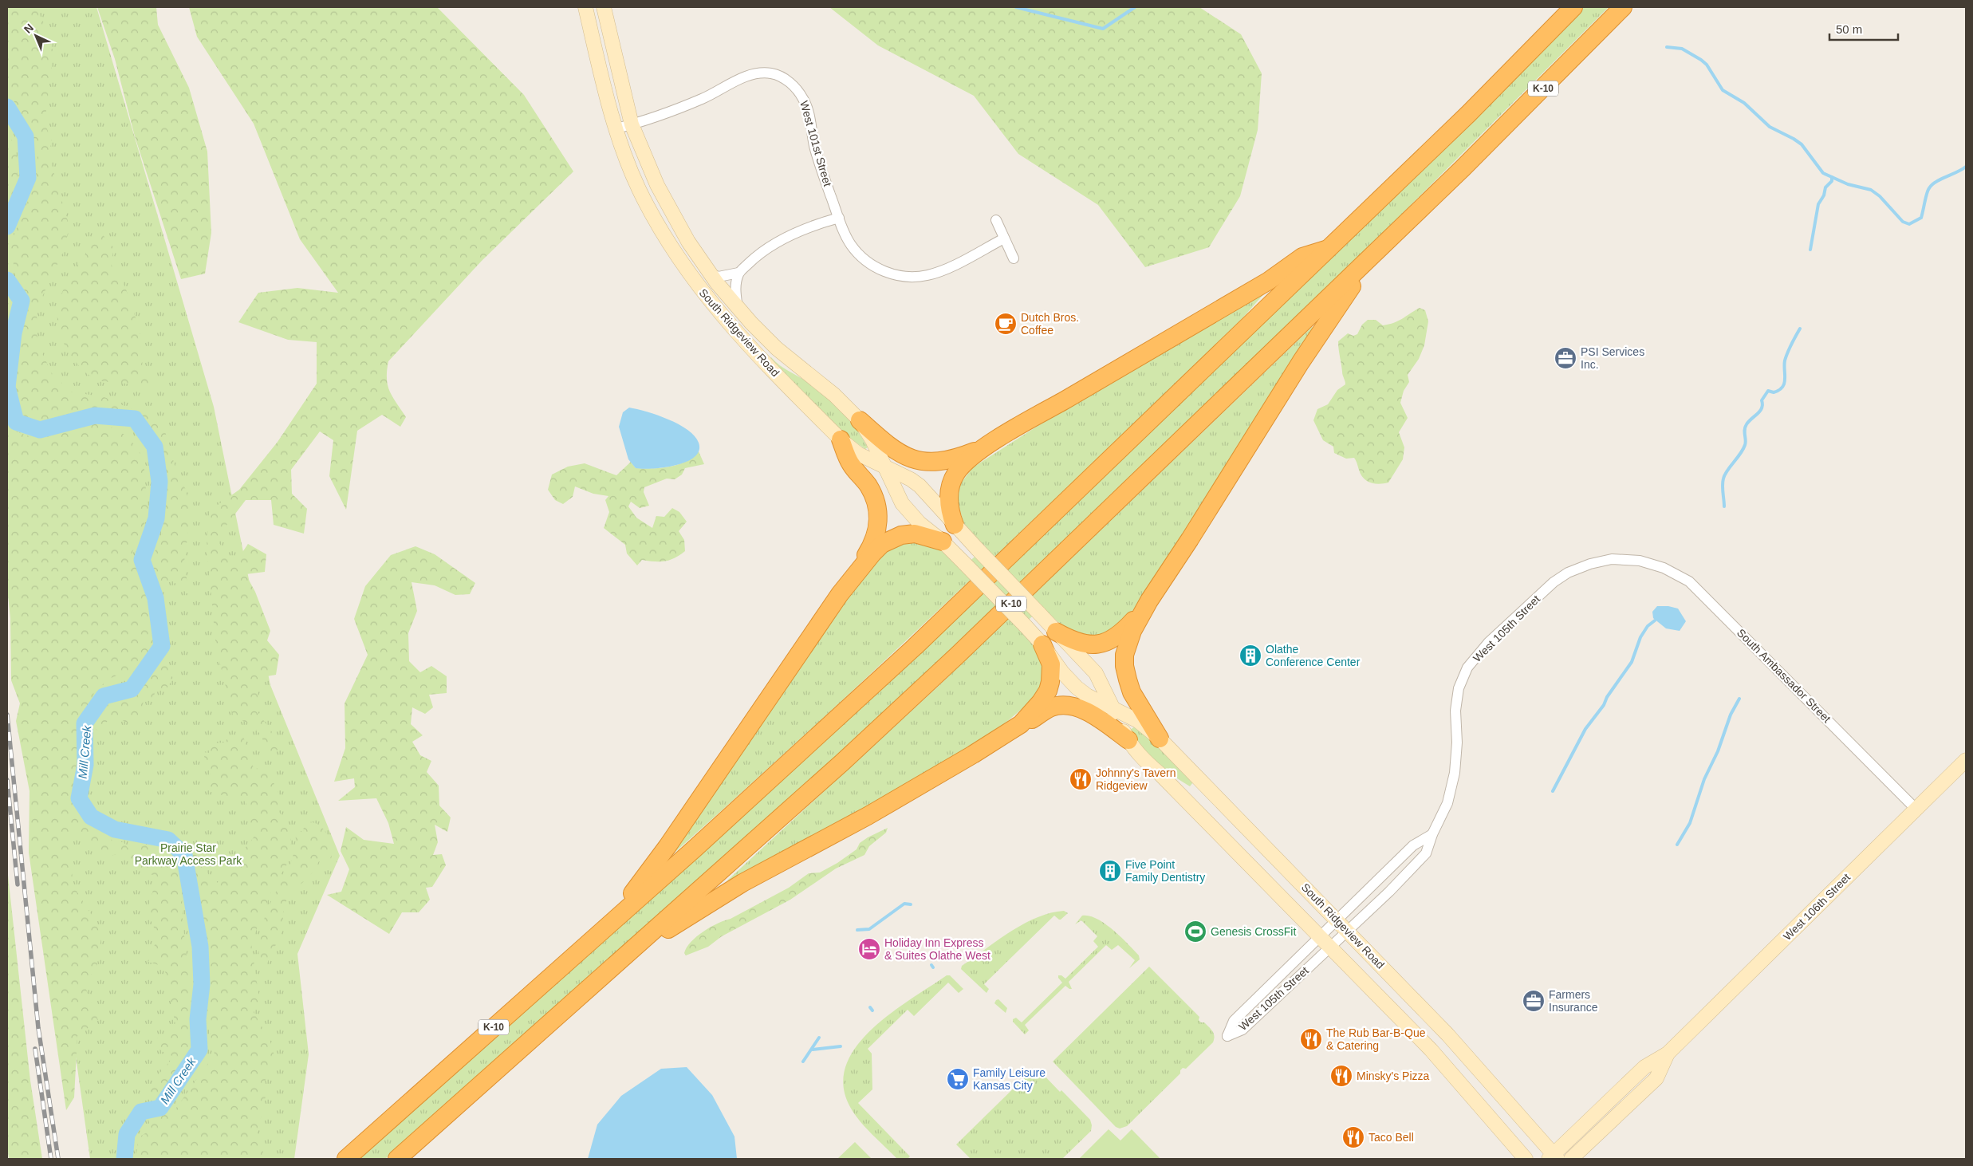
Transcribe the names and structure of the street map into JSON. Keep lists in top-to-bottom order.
{
  "streets": {
    "highway": ["K-10"],
    "main road": ["South Ridgeview Road", "West 106th Street"],
    "street": ["West 101st Street", "West 105th Street", "South Ambassador Street"]
  },
  "crossings": [
    ["West 101st Street", "South Ridgeview Road"],
    ["South Ridgeview Road", "West 105th Street"],
    ["South Ridgeview Road", "West 106th Street"],
    ["West 105th Street", "South Ambassador Street"],
    ["South Ambassador Street", "West 106th Street"]
  ],
  "water": ["Mill Creek"],
  "parks": ["Prairie Star Parkway Access Park"],
  "places": {
    "cafe": ["Dutch Bros. Coffee"],
    "office": ["PSI Services Inc.", "Farmers Insurance"],
    "building": ["Olathe Conference Center", "Five Point Family Dentistry"],
    "restaurant": [
      "Johnny's Tavern Ridgeview",
      "The Rub Bar-B-Que & Catering",
      "Minsky's Pizza",
      "Taco Bell"
    ],
    "sports": ["Genesis CrossFit"],
    "hotel": ["Holiday Inn Express & Suites Olathe West"],
    "supermarket": ["Family Leisure Kansas City"]
  },
  "scale_bar": "50 m",
  "north": "top left"
}
